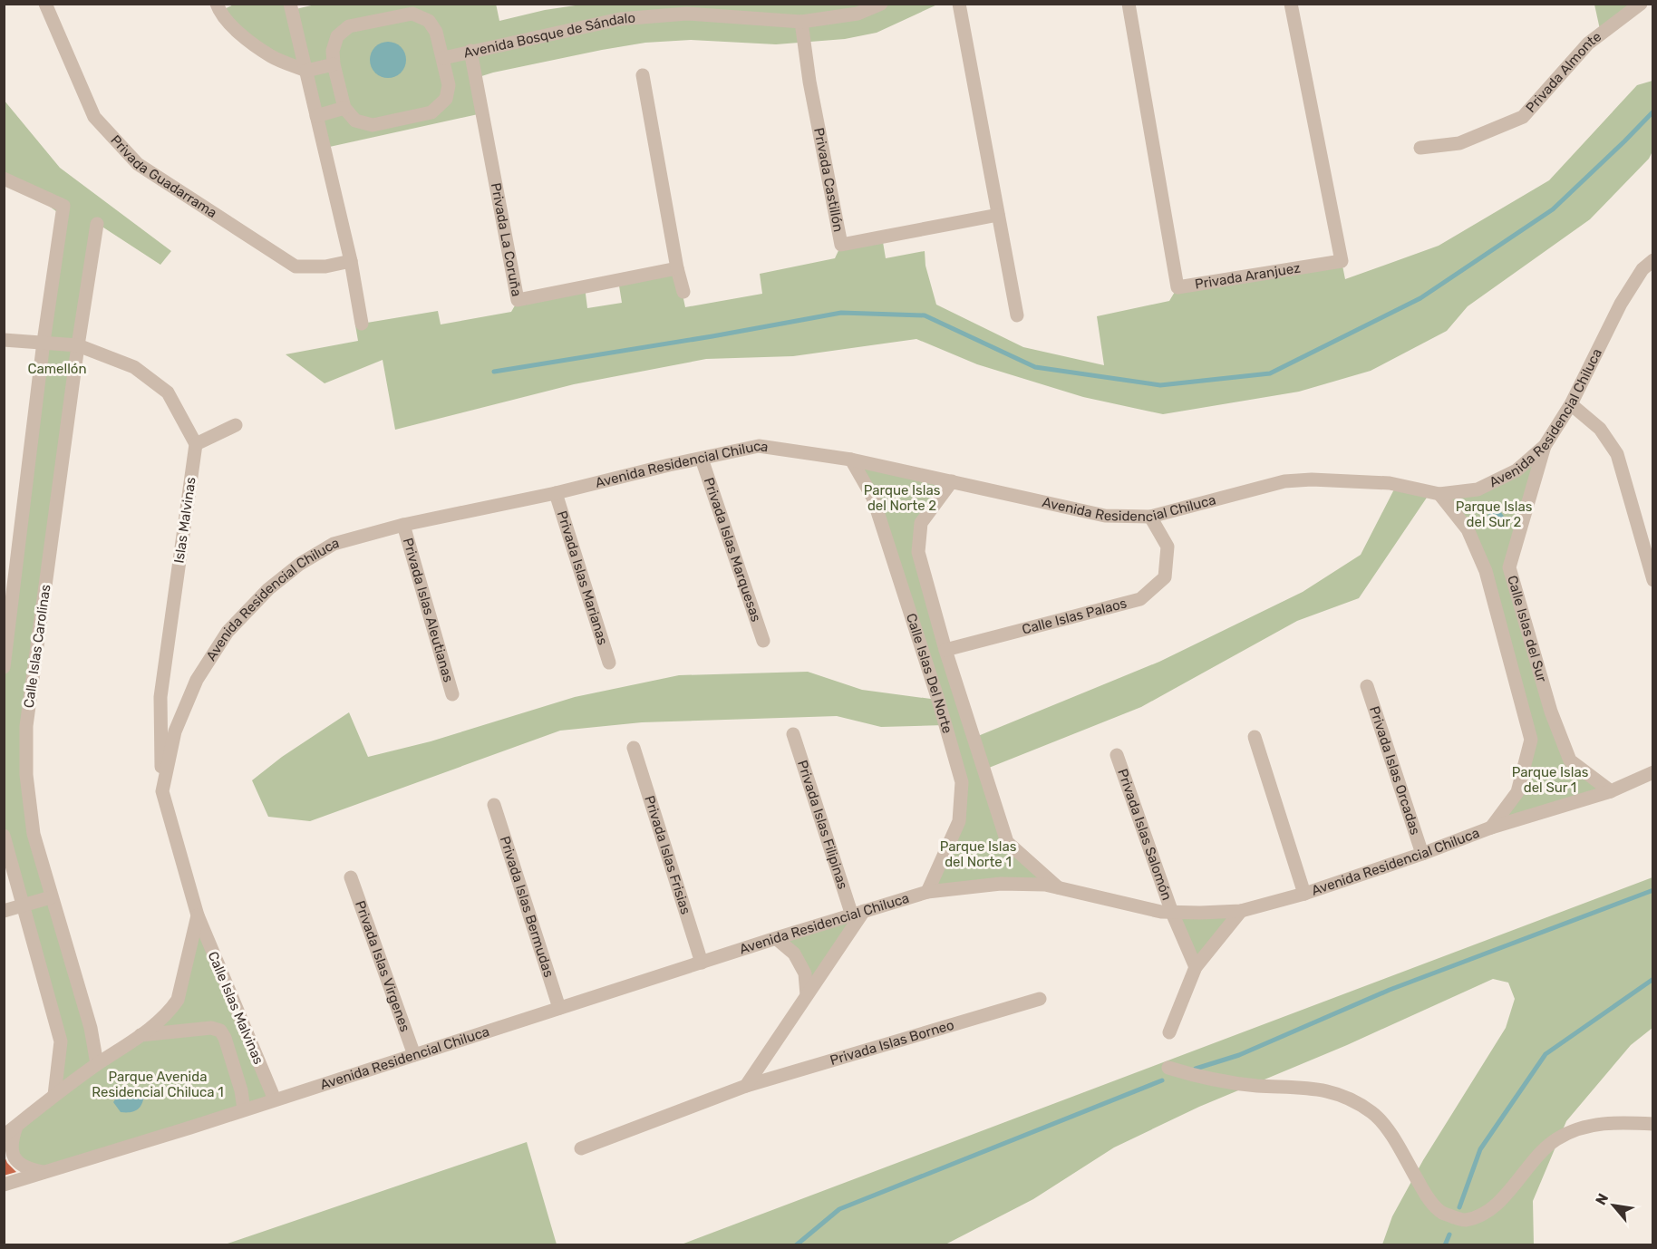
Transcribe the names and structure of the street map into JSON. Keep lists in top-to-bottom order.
{
  "streets": {
    "street": [
      "Avenida Bosque de Sándalo",
      "Privada Almonte",
      "Privada Guadarrama",
      "Privada Castillón",
      "Privada La Coruña",
      "Privada Aranjuez",
      "Avenida Residencial Chiluca",
      "Islas Malvinas",
      "Privada Islas Marquesas",
      "Privada Islas Marianas",
      "Privada Islas Aleutianas",
      "Calle Islas Palaos",
      "Calle Islas del Sur",
      "Calle Islas Carolinas",
      "Calle Islas Del Norte",
      "Privada Islas Orcadas",
      "Privada Islas Filipinas",
      "Privada Islas Salomón",
      "Privada Islas Frisias",
      "Privada Islas Bermudas",
      "Privada Islas Virgenes",
      "Calle Islas Malvinas",
      "Privada Islas Borneo"
    ]
  },
  "crossings": [
    ["Avenida Bosque de Sándalo", "Privada Castillón"],
    ["Avenida Bosque de Sándalo", "Privada La Coruña"],
    ["Avenida Residencial Chiluca", "Islas Malvinas"],
    ["Avenida Residencial Chiluca", "Privada Islas Marquesas"],
    ["Avenida Residencial Chiluca", "Privada Islas Marianas"],
    ["Avenida Residencial Chiluca", "Privada Islas Aleutianas"],
    ["Avenida Residencial Chiluca", "Calle Islas Palaos"],
    ["Avenida Residencial Chiluca", "Calle Islas del Sur"],
    ["Avenida Residencial Chiluca", "Calle Islas Carolinas"],
    ["Avenida Residencial Chiluca", "Calle Islas Del Norte"],
    ["Avenida Residencial Chiluca", "Privada Islas Orcadas"],
    ["Avenida Residencial Chiluca", "Privada Islas Filipinas"],
    ["Avenida Residencial Chiluca", "Privada Islas Salomón"],
    ["Avenida Residencial Chiluca", "Privada Islas Frisias"],
    ["Avenida Residencial Chiluca", "Privada Islas Bermudas"],
    ["Avenida Residencial Chiluca", "Privada Islas Virgenes"],
    ["Avenida Residencial Chiluca", "Calle Islas Malvinas"],
    ["Calle Islas Palaos", "Calle Islas Del Norte"]
  ],
  "parks": [
    "Camellón",
    "Parque Islas del Norte 2",
    "Parque Islas del Sur 2",
    "Parque Islas del Sur 1",
    "Parque Islas del Norte 1",
    "Parque Avenida Residencial Chiluca 1"
  ],
  "north": "top left"
}
